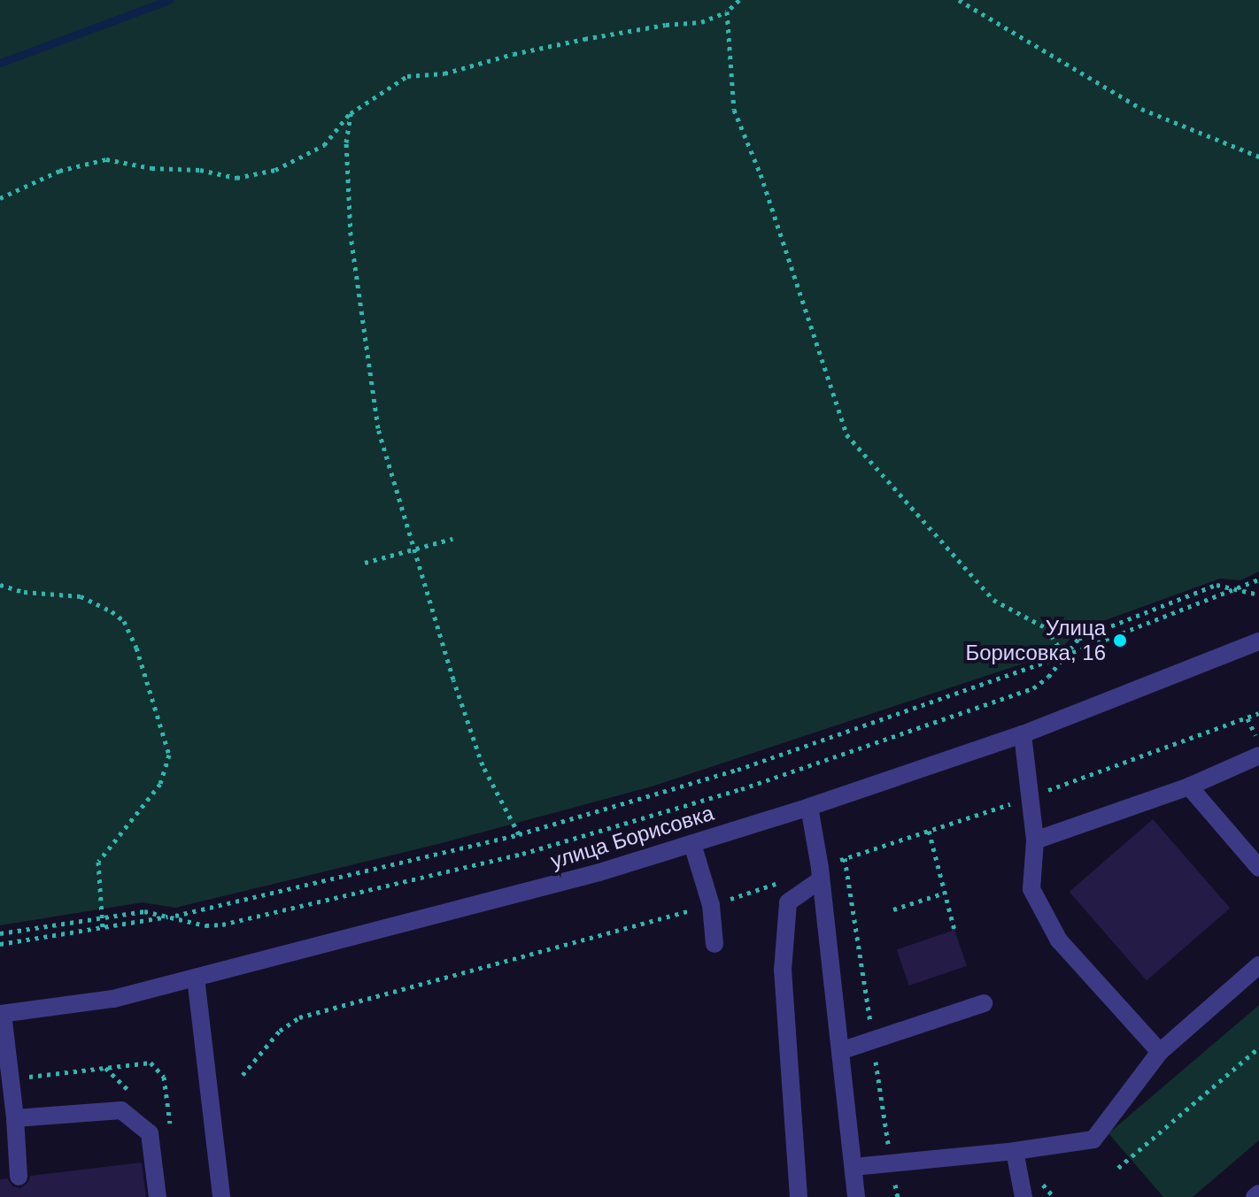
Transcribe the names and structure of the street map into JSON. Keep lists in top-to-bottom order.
{
  "streets": {
    "street": ["улица Борисовка"]
  },
  "places": ["Улица Борисовка, 16"]
}
